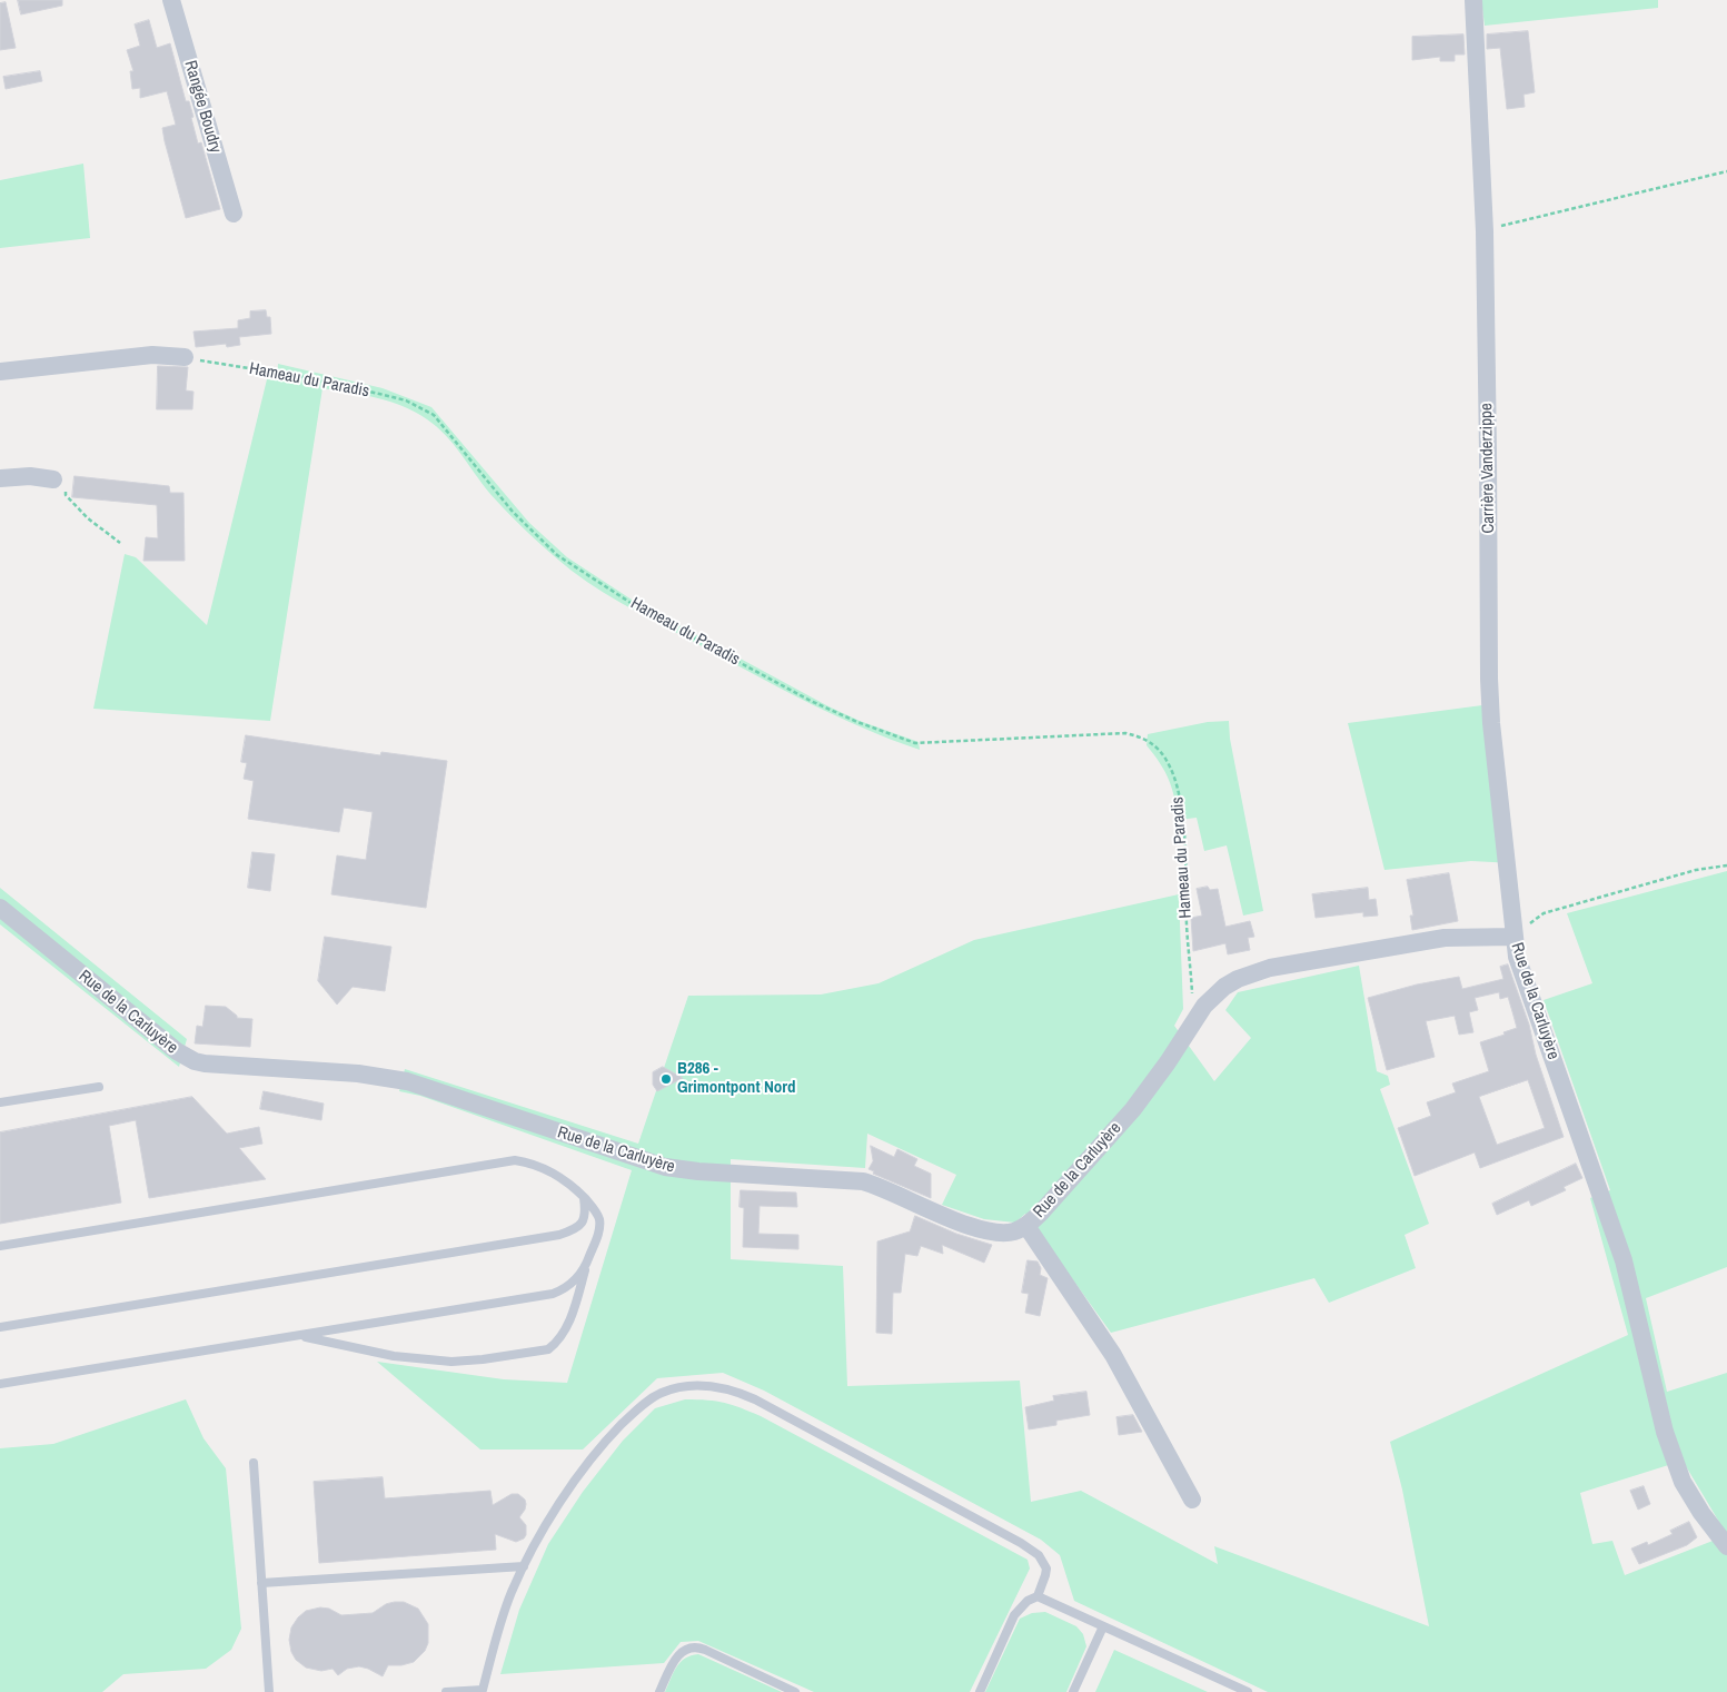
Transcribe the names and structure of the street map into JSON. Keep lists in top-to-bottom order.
{
  "streets": {
    "street": ["Rangée Boudry", "Carrière Vanderzippe", "Rue de la Carluyère"],
    "path": ["Hameau du Paradis"]
  },
  "crossings": [
    ["Hameau du Paradis", "Rue de la Carluyère"],
    ["Carrière Vanderzippe", "Rue de la Carluyère"]
  ],
  "places": ["B286 - Grimontpont Nord"]
}
